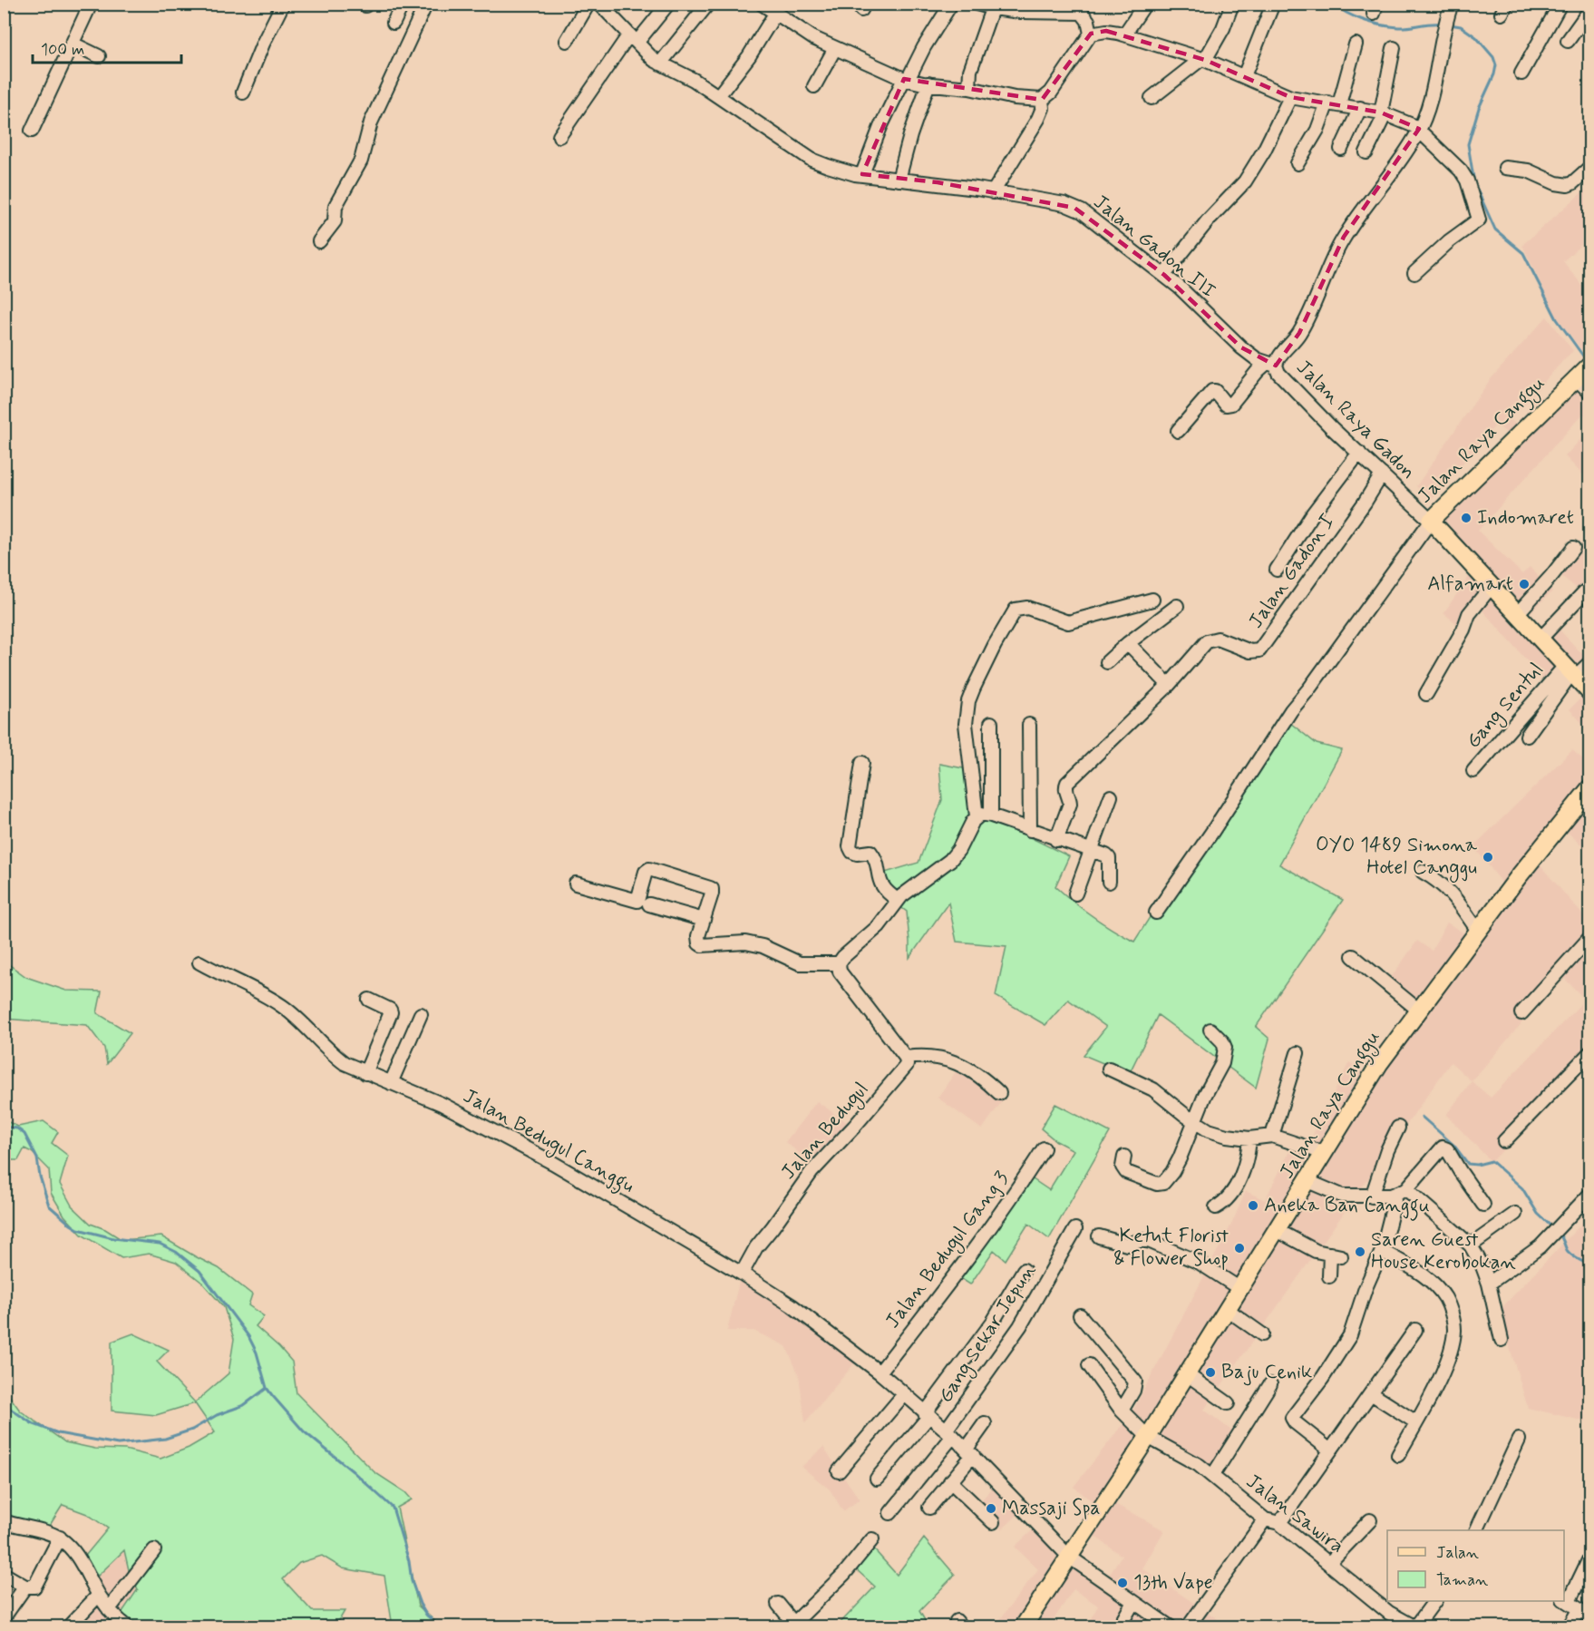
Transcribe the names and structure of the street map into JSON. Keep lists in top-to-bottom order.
{
  "streets": {
    "main road": ["Jalan Raya Canggu"],
    "street": [
      "Jalan Gadon III",
      "Jalan Raya Gadon",
      "Jalan Gadon I",
      "Gang Sentul",
      "Jalan Bedugul",
      "Jalan Bedugul Canggu",
      "Jalan Bedugul Gang 3",
      "Gang Sekar Jepun",
      "Jalan Sawira"
    ]
  },
  "crossings": [
    ["Jalan Gadon III", "Jalan Raya Gadon"],
    ["Jalan Raya Gadon", "Jalan Raya Canggu"],
    ["Jalan Raya Gadon", "Jalan Gadon I"],
    ["Jalan Raya Canggu", "Gang Sentul"],
    ["Jalan Raya Canggu", "Jalan Sawira"],
    ["Jalan Bedugul", "Jalan Bedugul Canggu"]
  ],
  "places": [
    "Indomaret",
    "Alfamart",
    "OYO 1489 Simona Hotel Canggu",
    "Aneka Ban Canggu",
    "Ketut Florist & Flower Shop",
    "Saren Guest House Kerobokan",
    "Baju Cenik",
    "Massaji Spa",
    "13th Vape"
  ],
  "legend": ["Jalan", "Taman"],
  "scale_bar": "100 m"
}
